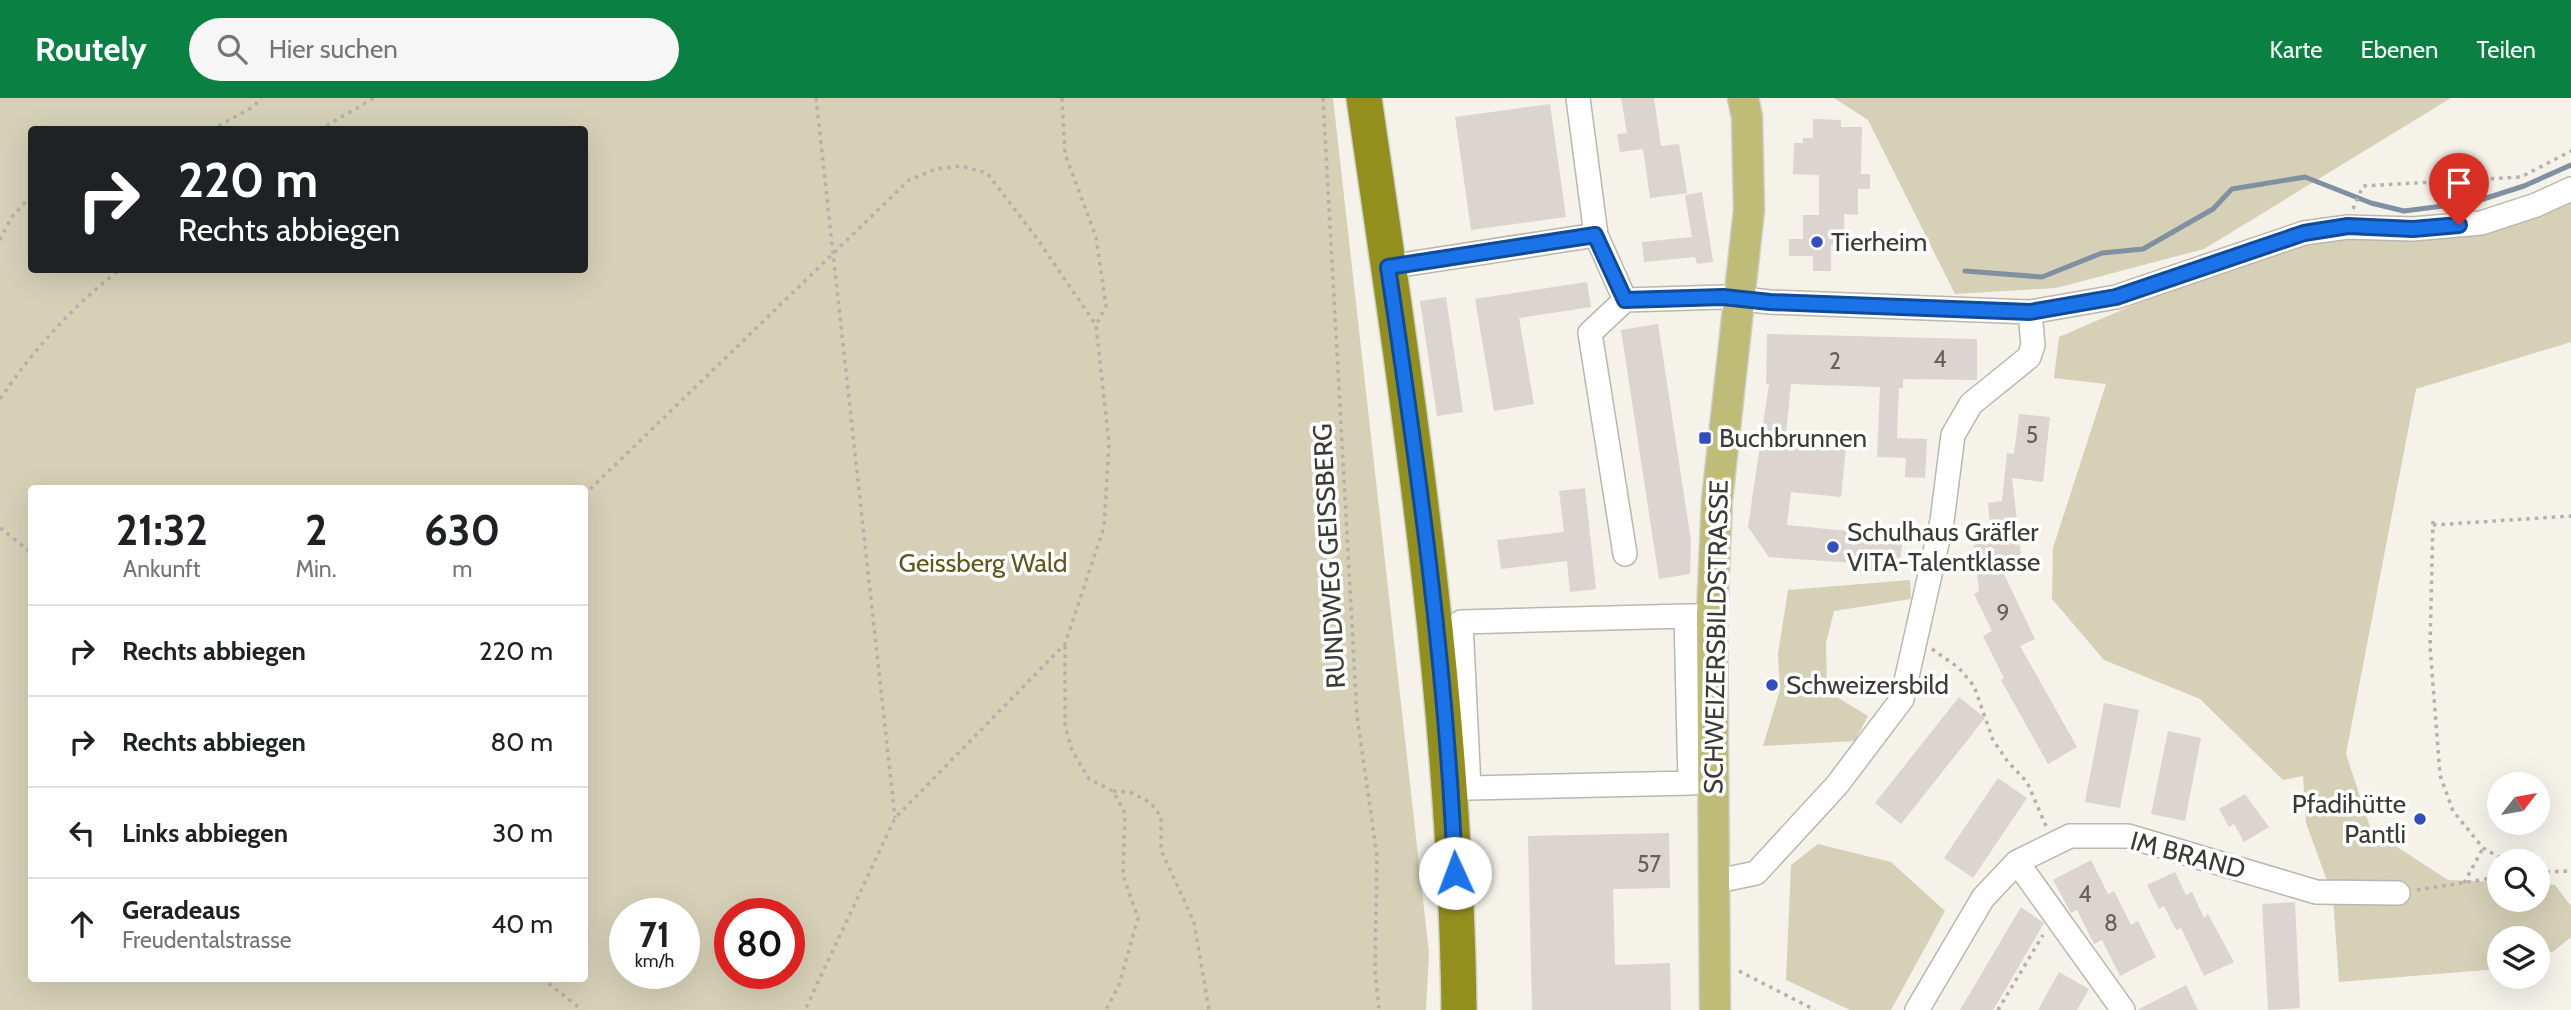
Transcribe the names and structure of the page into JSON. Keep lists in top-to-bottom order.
{
  "streets": {
    "main road": ["SCHWEIZERSBILDSTRASSE"],
    "street": ["IM BRAND"],
    "path": ["RUNDWEG GEISSBERG"]
  },
  "parks": ["Geissberg Wald"],
  "places": {
    "other": [
      "Tierheim",
      "Schulhaus Gräfler VITA-Talentklasse",
      "Schweizersbild",
      "Pfadihütte Pantli"
    ],
    "transit": ["Buchbrunnen"]
  },
  "house_numbers": [
    "4",
    "2",
    "5",
    "9",
    "57",
    "4",
    "8"
  ],
  "north": "top right",
  "page": {
    "header": "Routely",
    "search": "Hier suchen",
    "nav": ["Karte", "Ebenen", "Teilen"],
    "turn": ["220 m", "Rechts abbiegen"],
    "eta": [
      "21:32",
      "Ankunft",
      "2",
      "Min.",
      "630",
      "m"
    ],
    "list": [
      {
        "name": "Rechts abbiegen",
        "value": "220 m"
      },
      {
        "name": "Rechts abbiegen",
        "value": "80 m"
      },
      {
        "name": "Links abbiegen",
        "value": "30 m"
      },
      {
        "name": "Geradeaus",
        "note": "Freudentalstrasse",
        "value": "40 m"
      }
    ],
    "speed": "71 km/h",
    "limit": "80"
  }
}
